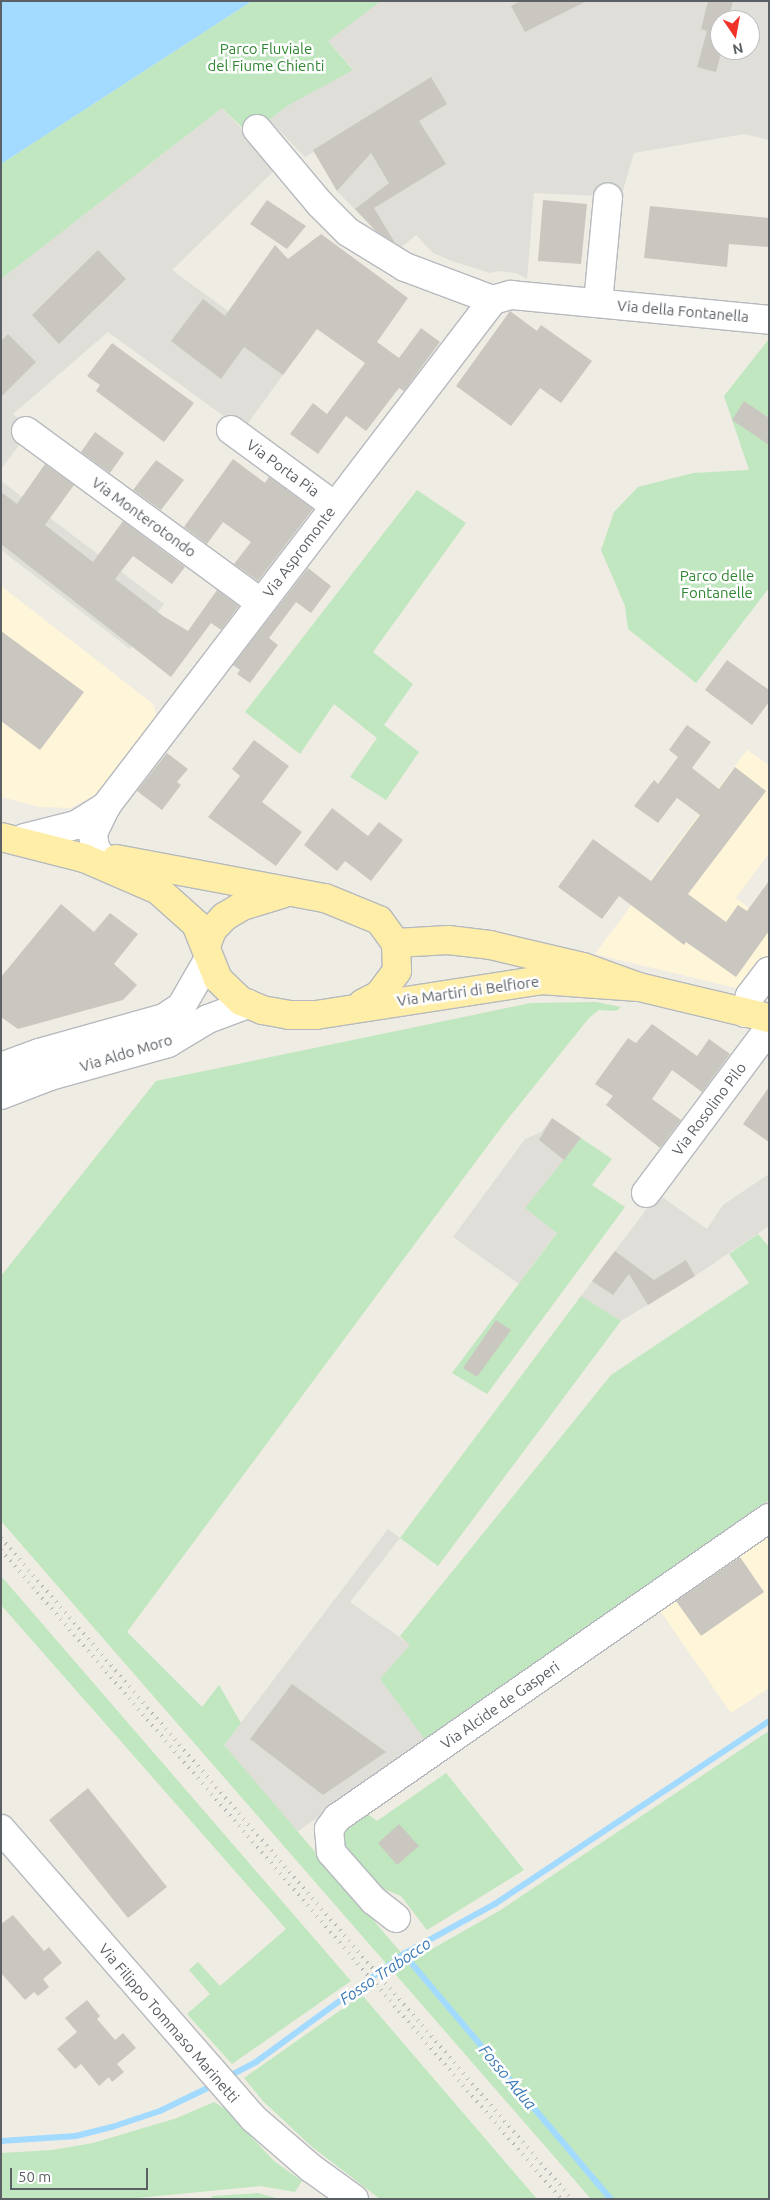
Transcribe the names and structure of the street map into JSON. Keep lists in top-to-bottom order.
{
  "streets": {
    "main road": ["Via Martiri di Belfiore"],
    "street": [
      "Via della Fontanella",
      "Via Porta Pia",
      "Via Monterotondo",
      "Via Aspromonte",
      "Via Aldo Moro",
      "Via Rosolino Pilo",
      "Via Alcide de Gasperi",
      "Via Filippo Tommaso Marinetti"
    ]
  },
  "crossings": [
    ["Via della Fontanella", "Via Aspromonte"],
    ["Via Porta Pia", "Via Aspromonte"],
    ["Via Monterotondo", "Via Aspromonte"],
    ["Via Aspromonte", "Via Martiri di Belfiore"],
    ["Via Martiri di Belfiore", "Via Aldo Moro"],
    ["Via Martiri di Belfiore", "Via Rosolino Pilo"]
  ],
  "water": ["Fosso Trabocco", "Fosso Adua"],
  "parks": ["Parco Fluviale del Fiume Chienti", "Parco delle Fontanelle"],
  "scale_bar": "50 m",
  "north": "bottom"
}
